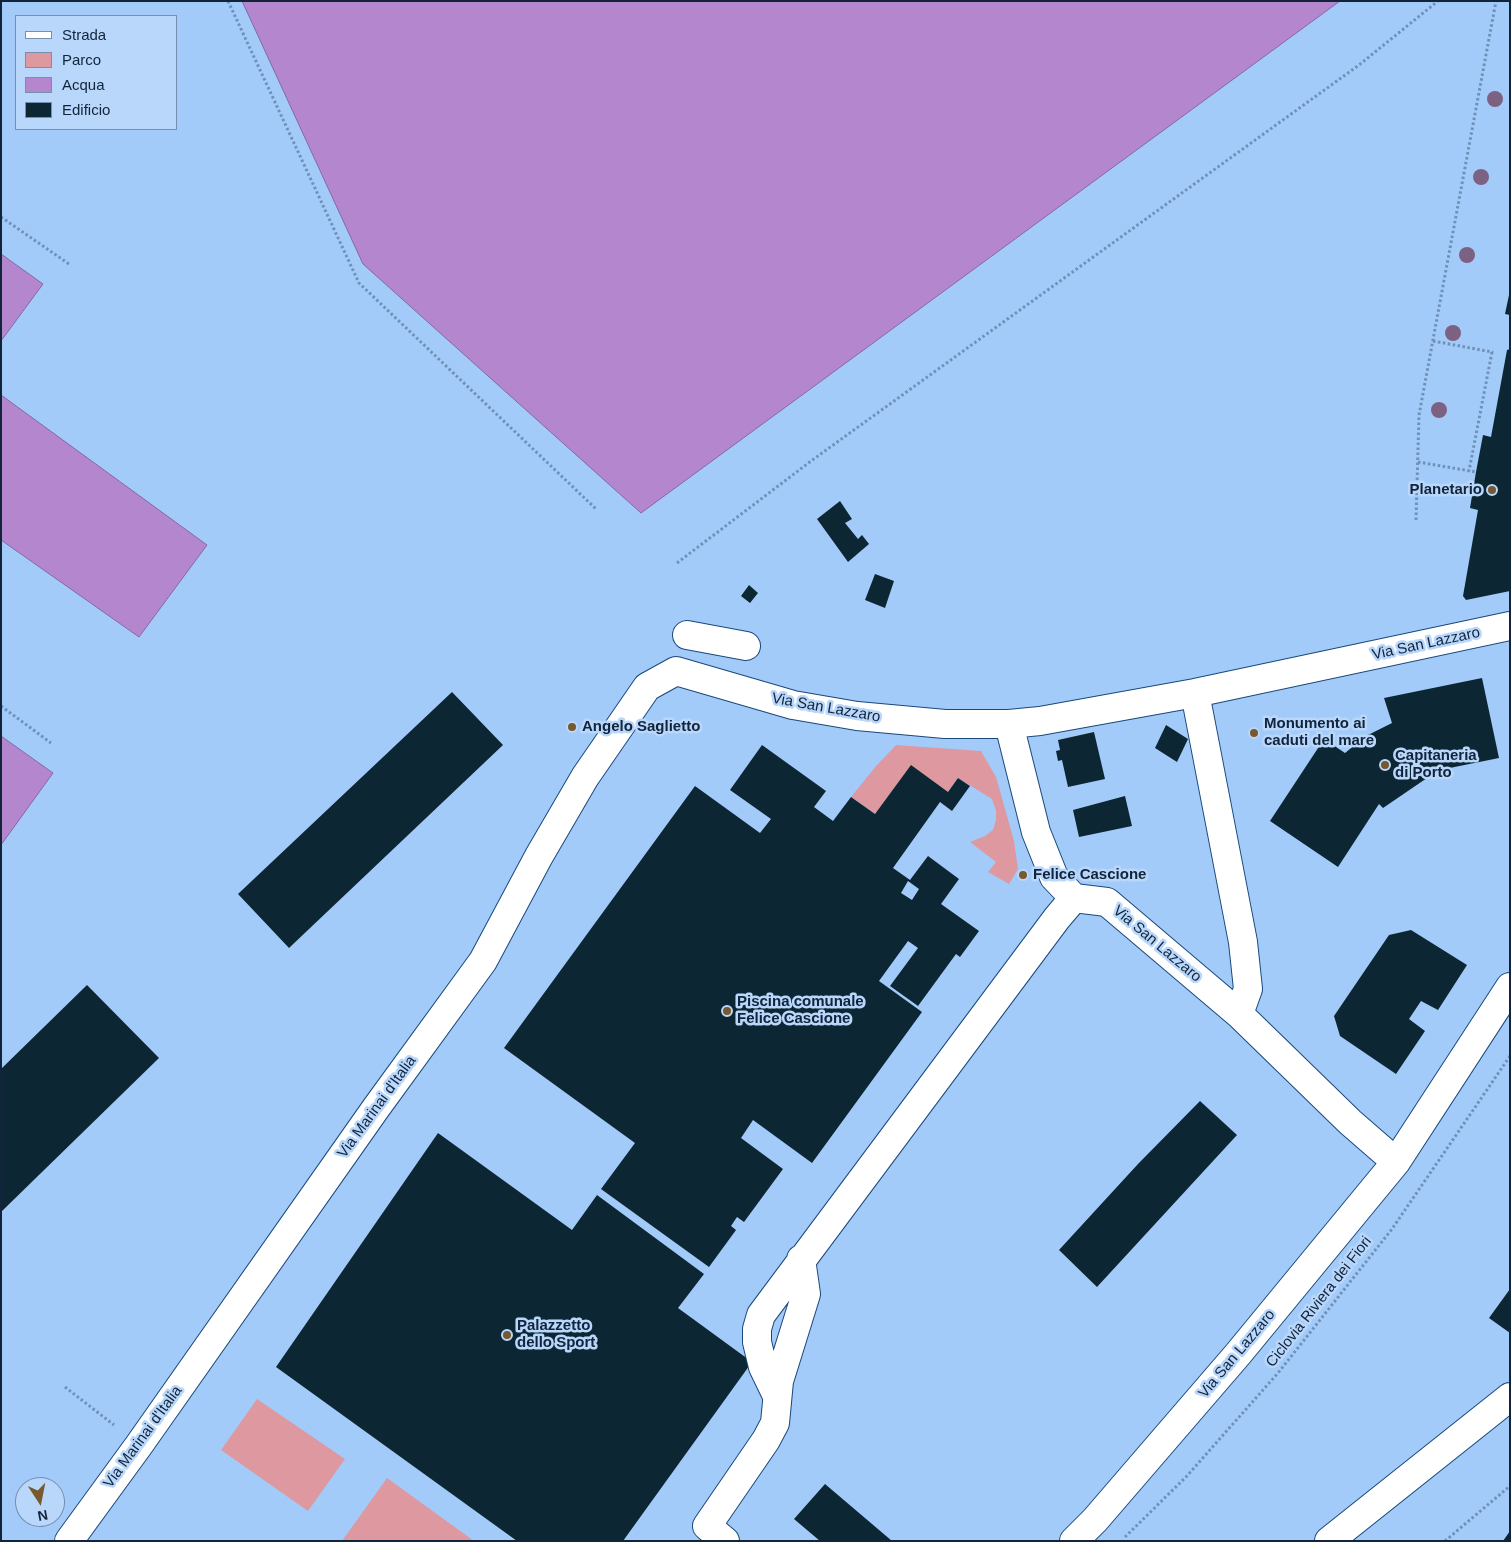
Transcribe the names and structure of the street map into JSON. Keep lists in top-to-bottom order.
{
  "streets": {
    "street": ["Via San Lazzaro", "Via Marinai d'Italia"],
    "path": ["Ciclovia Riviera dei Fiori"]
  },
  "crossings": [
    ["Via San Lazzaro", "Via Marinai d'Italia"]
  ],
  "places": [
    "Planetario",
    "Angelo Saglietto",
    "Monumento ai caduti del mare",
    "Capitaneria di Porto",
    "Felice Cascione",
    "Piscina comunale Felice Cascione",
    "Palazzetto dello Sport"
  ],
  "legend": [
    "Strada",
    "Parco",
    "Acqua",
    "Edificio"
  ],
  "north": "bottom"
}
